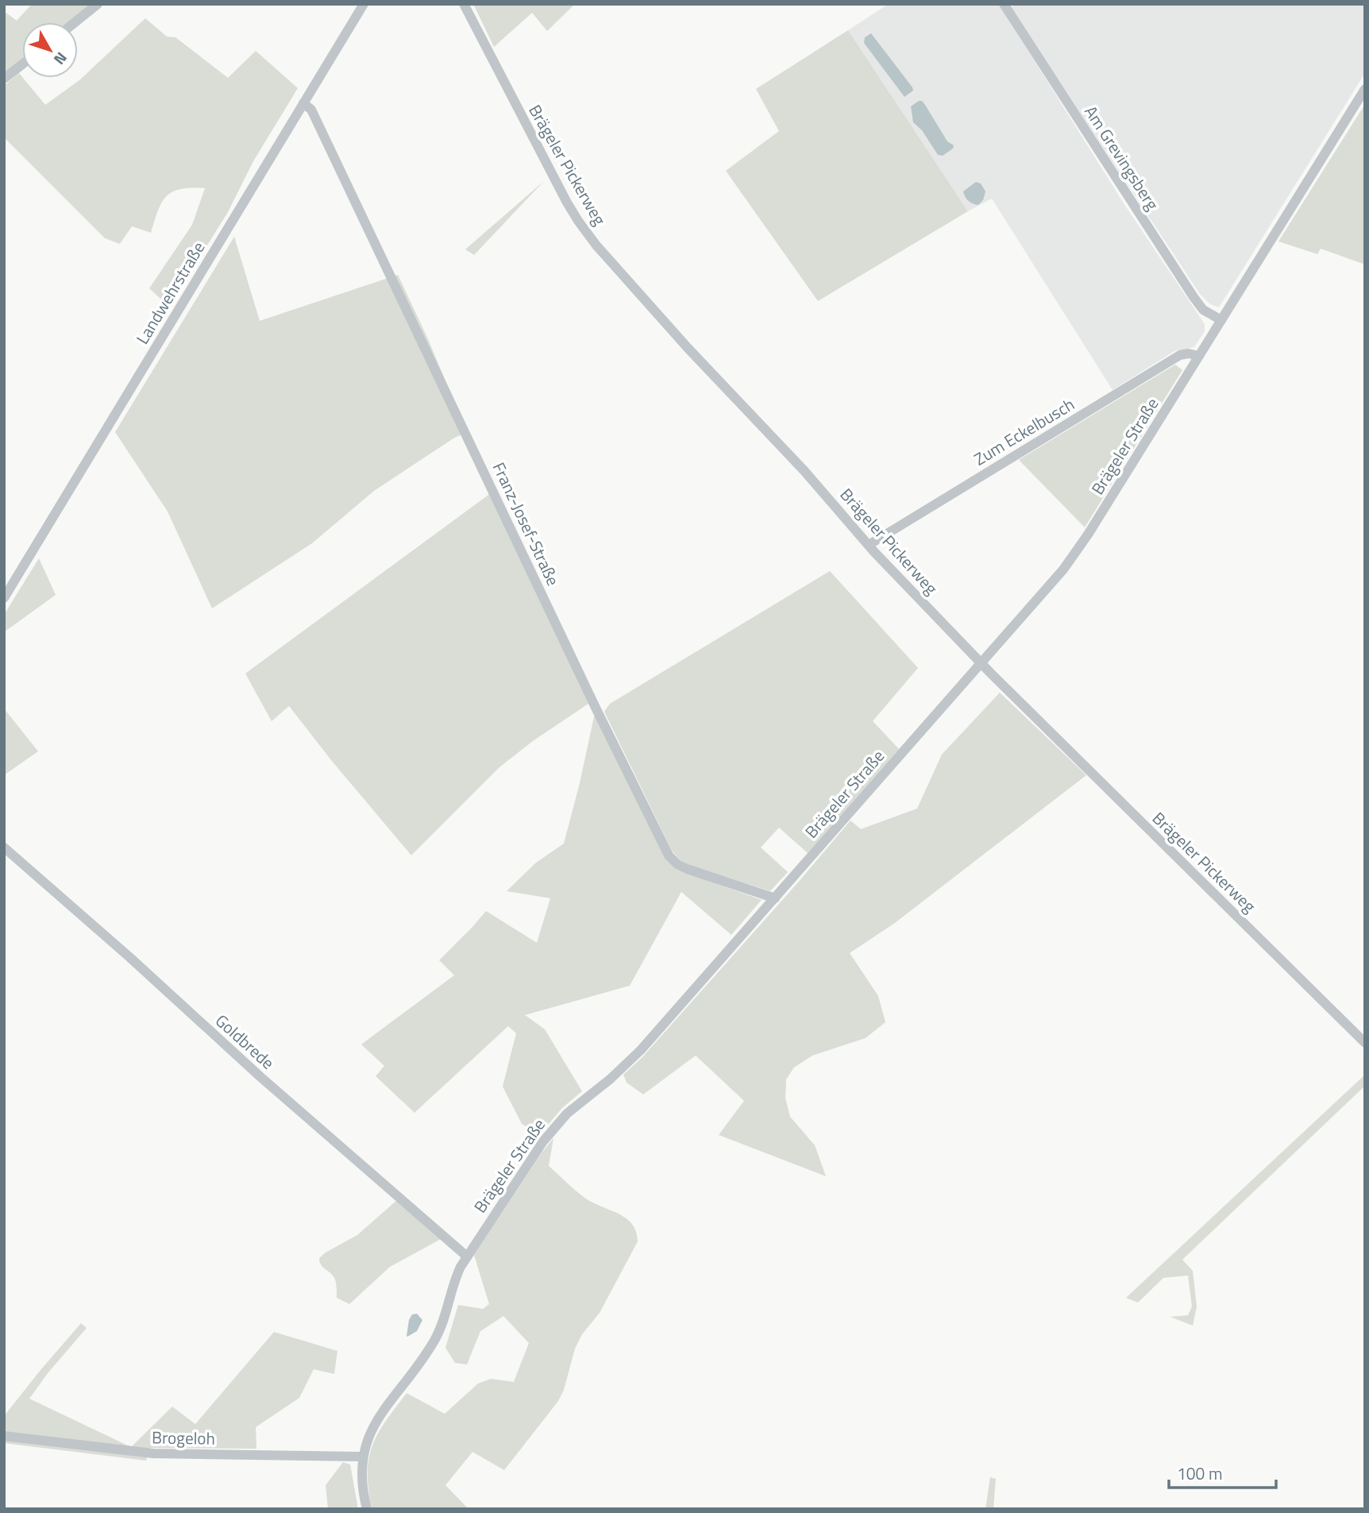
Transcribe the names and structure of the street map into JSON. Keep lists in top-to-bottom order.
{
  "streets": {
    "street": [
      "Am Grevingsberg",
      "Brägeler Pickerweg",
      "Landwehrstraße",
      "Zum Eckelbusch",
      "Brägeler Straße",
      "Franz-Josef-Straße",
      "Goldbrede",
      "Brogeloh"
    ]
  },
  "crossings": [
    ["Am Grevingsberg", "Brägeler Straße"],
    ["Brägeler Pickerweg", "Zum Eckelbusch"],
    ["Brägeler Pickerweg", "Brägeler Straße"],
    ["Landwehrstraße", "Franz-Josef-Straße"],
    ["Zum Eckelbusch", "Brägeler Straße"],
    ["Brägeler Straße", "Franz-Josef-Straße"],
    ["Brägeler Straße", "Goldbrede"],
    ["Brägeler Straße", "Brogeloh"]
  ],
  "scale_bar": "100 m",
  "north": "bottom right"
}
